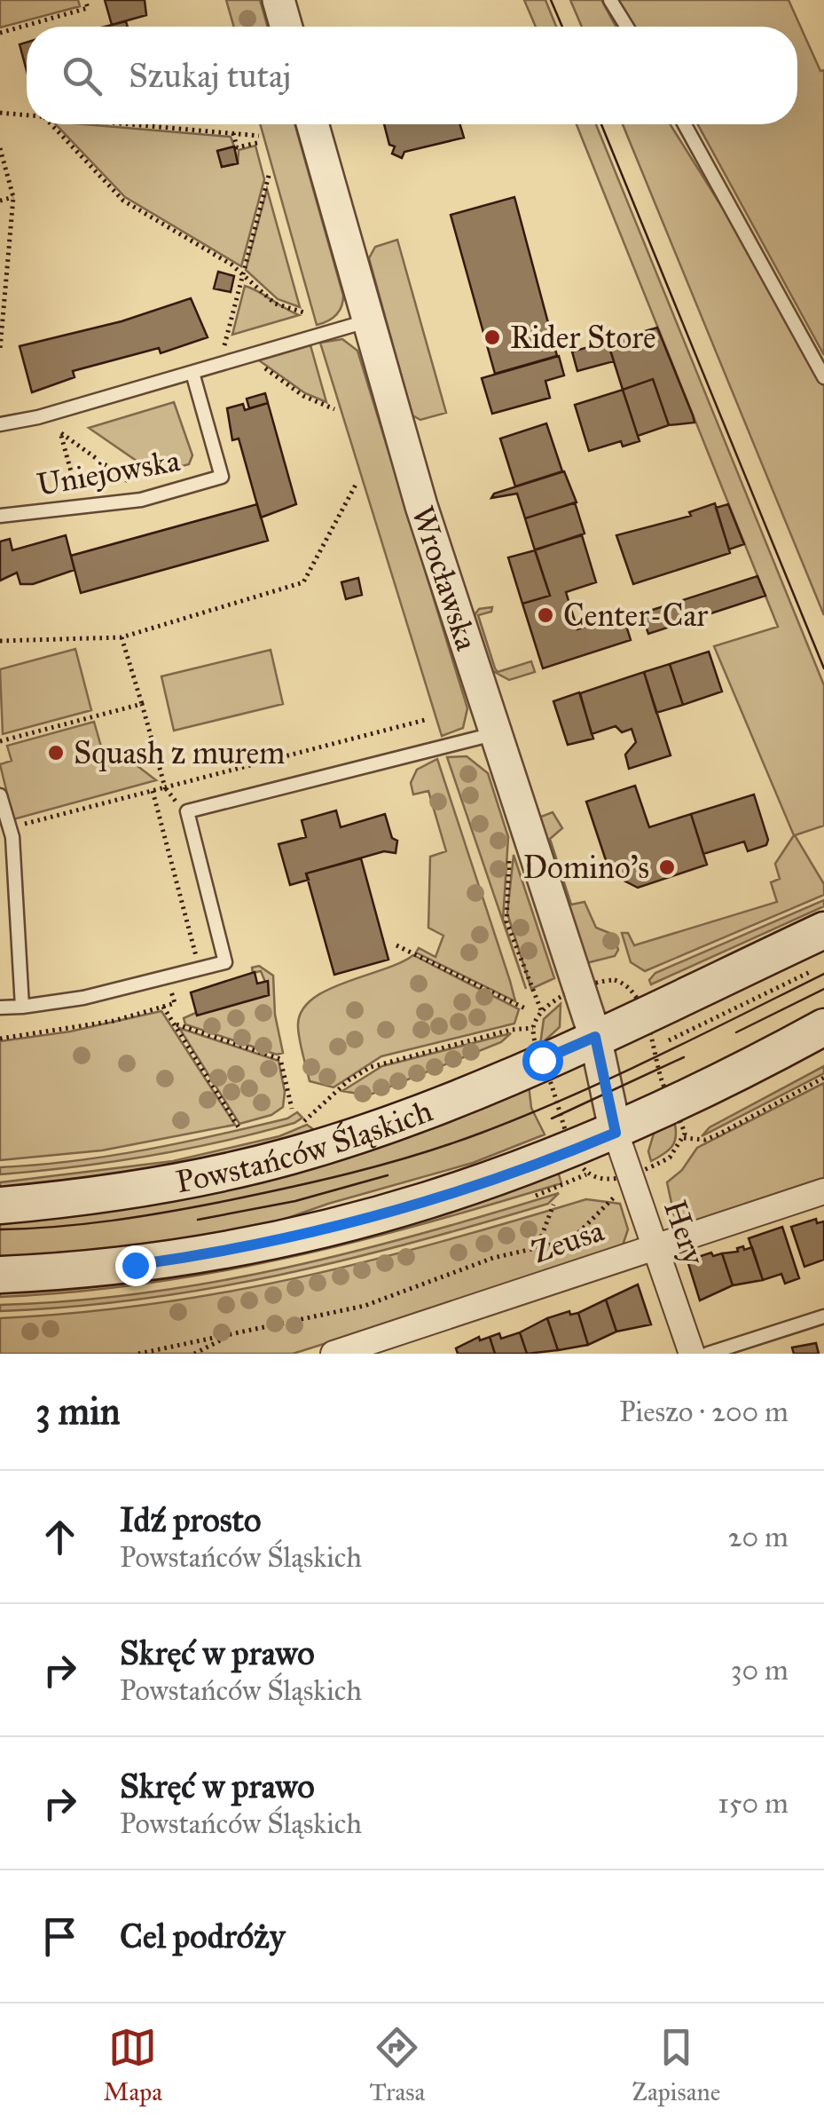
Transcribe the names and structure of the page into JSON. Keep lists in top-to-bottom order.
{
  "streets": {
    "main road": ["Powstańców Śląskich"],
    "street": ["Wrocławska", "Hery", "Zeusa"],
    "lane": ["Uniejowska"]
  },
  "crossings": [
    ["Wrocławska", "Powstańców Śląskich"],
    ["Hery", "Zeusa"]
  ],
  "places": [
    "Rider Store",
    "Center-Car",
    "Squash z murem",
    "Domino's"
  ],
  "page": {
    "search": "Szukaj tutaj",
    "heading": ["3 min", "Pieszo · 200 m"],
    "list": [
      ["Idź prosto", "Powstańców Śląskich", "20 m"],
      ["Skręć w prawo", "Powstańców Śląskich", "30 m"],
      ["Skręć w prawo", "Powstańców Śląskich", "150 m"],
      "Cel podróży"
    ],
    "nav": ["Mapa", "Trasa", "Zapisane"]
  }
}
